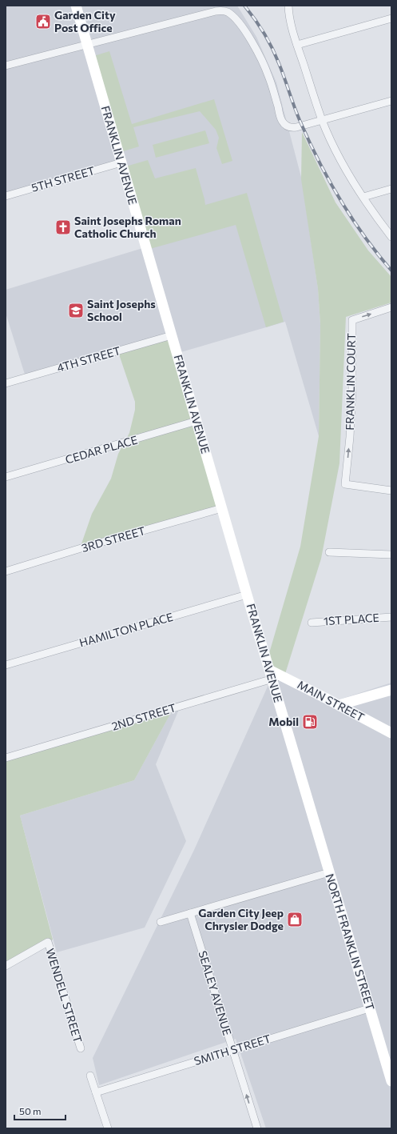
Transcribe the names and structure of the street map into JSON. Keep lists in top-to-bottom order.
{
  "streets": {
    "main road": ["FRANKLIN AVENUE", "MAIN STREET", "NORTH FRANKLIN STREET"],
    "street": [
      "5TH STREET",
      "4TH STREET",
      "FRANKLIN COURT",
      "CEDAR PLACE",
      "3RD STREET",
      "1ST PLACE",
      "HAMILTON PLACE",
      "2ND STREET",
      "SEALEY AVENUE",
      "WENDELL STREET",
      "SMITH STREET"
    ]
  },
  "crossings": [
    ["FRANKLIN AVENUE", "5TH STREET"],
    ["FRANKLIN AVENUE", "4TH STREET"],
    ["FRANKLIN AVENUE", "CEDAR PLACE"],
    ["FRANKLIN AVENUE", "3RD STREET"],
    ["FRANKLIN AVENUE", "HAMILTON PLACE"],
    ["FRANKLIN AVENUE", "MAIN STREET"],
    ["FRANKLIN AVENUE", "2ND STREET"],
    ["FRANKLIN AVENUE", "NORTH FRANKLIN STREET"],
    ["MAIN STREET", "2ND STREET"],
    ["NORTH FRANKLIN STREET", "SMITH STREET"],
    ["SEALEY AVENUE", "SMITH STREET"]
  ],
  "one_way": ["SEALEY AVENUE"],
  "places": {
    "public building": ["Garden City Post Office"],
    "church": ["Saint Josephs Roman Catholic Church"],
    "school or university": ["Saint Josephs School"],
    "fuel station": ["Mobil"],
    "shop": ["Garden City Jeep Chrysler Dodge"]
  },
  "scale_bar": "50 m"
}
